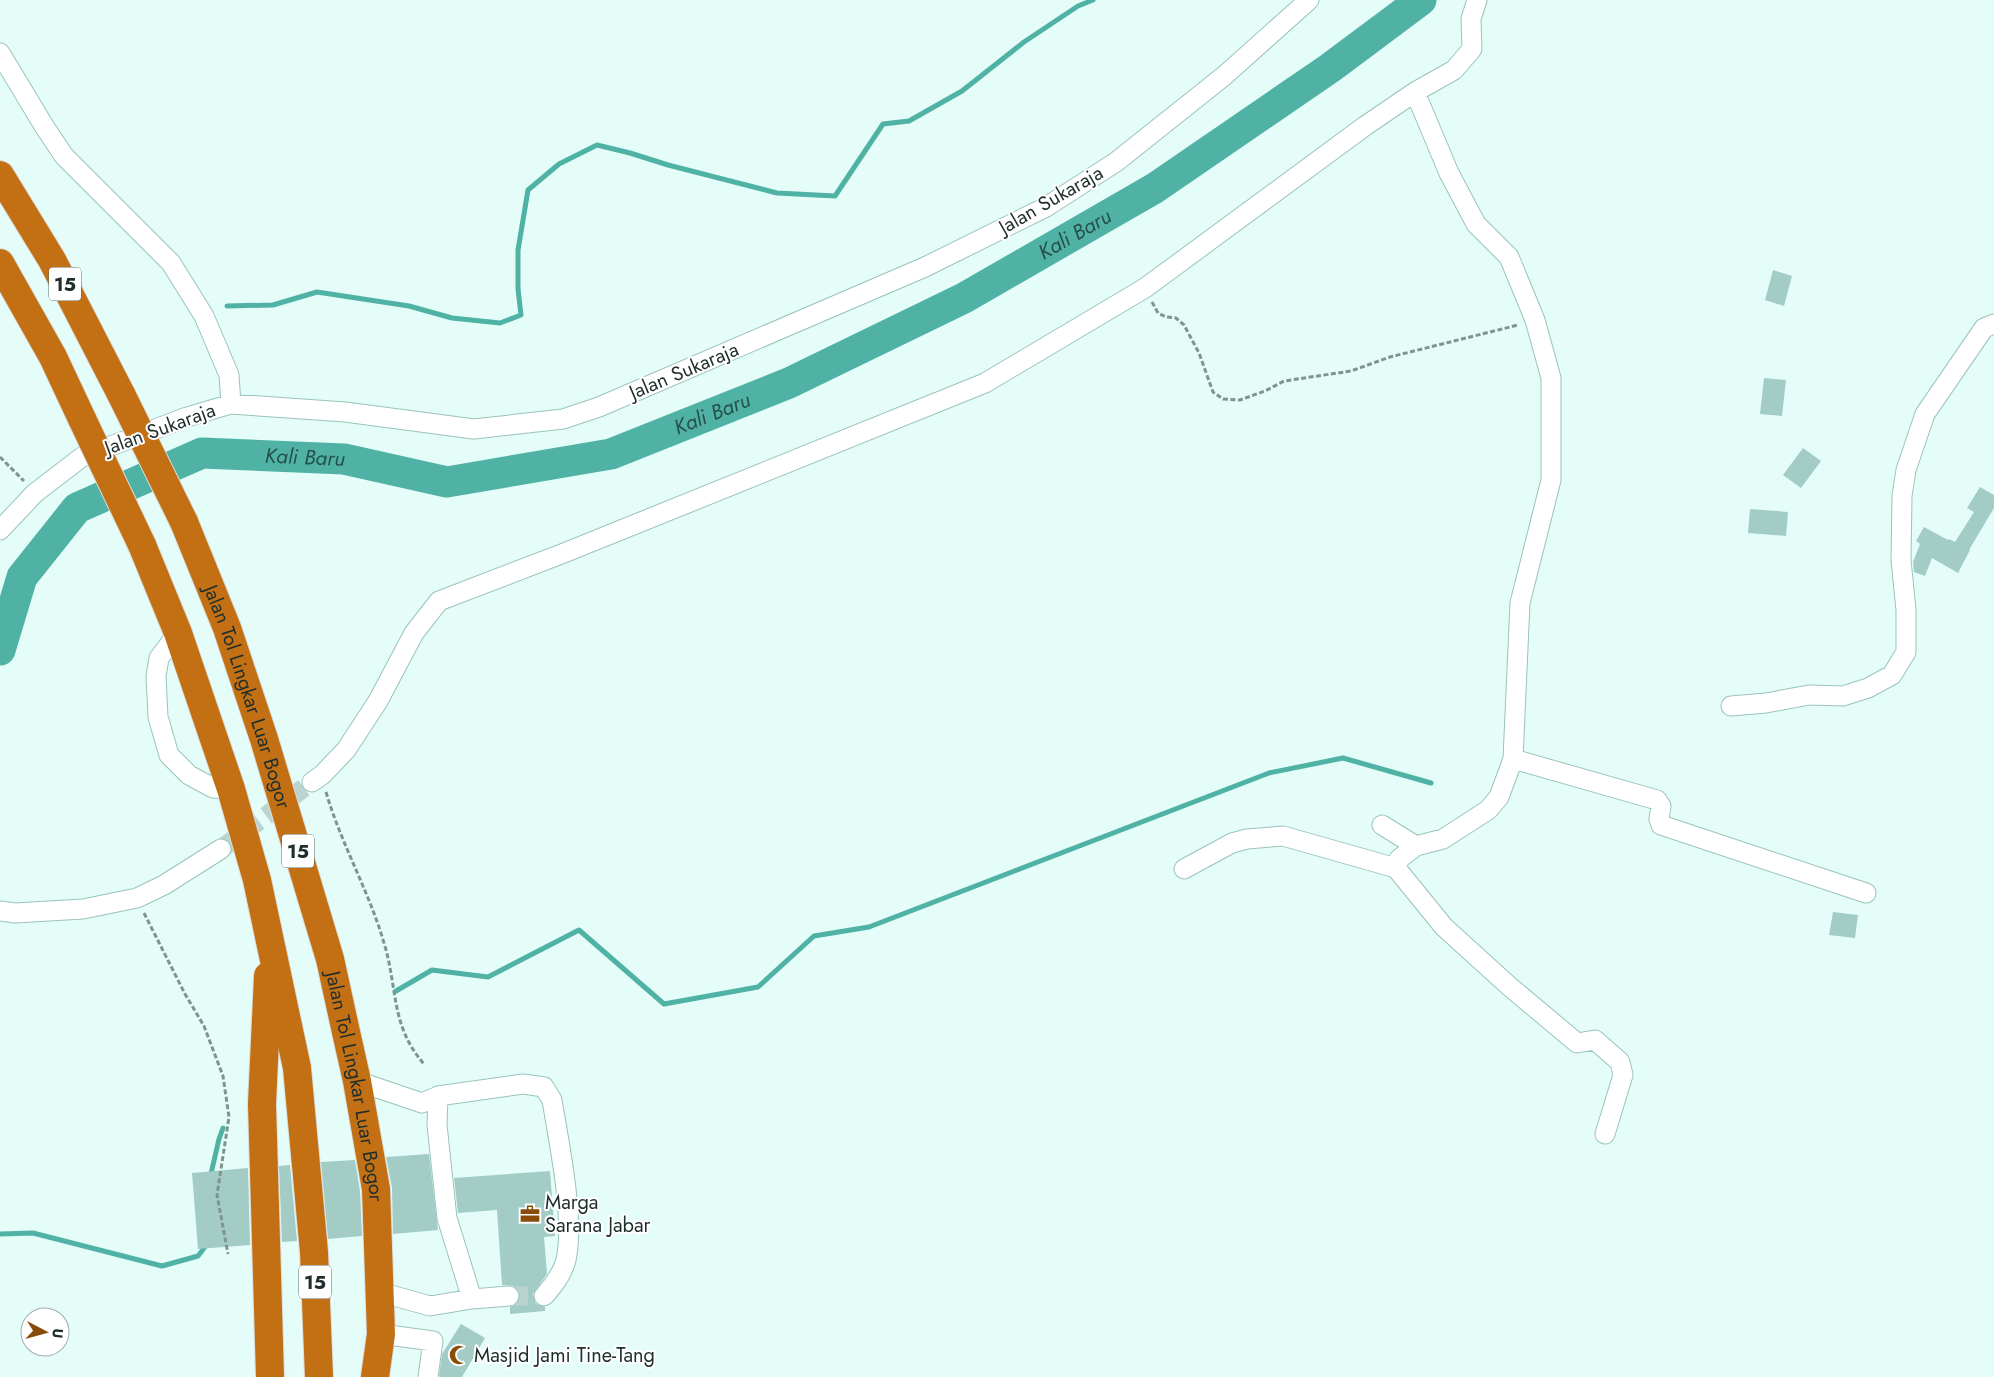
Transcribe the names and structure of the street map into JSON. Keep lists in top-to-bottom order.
{
  "streets": {
    "highway": ["15", "Jalan Tol Lingkar Luar Bogor"],
    "street": ["Jalan Sukaraja"]
  },
  "water": ["Kali Baru"],
  "places": {
    "office": ["Marga Sarana Jabar"],
    "mosque": ["Masjid Jami Tine-Tang"]
  },
  "north": "right"
}
